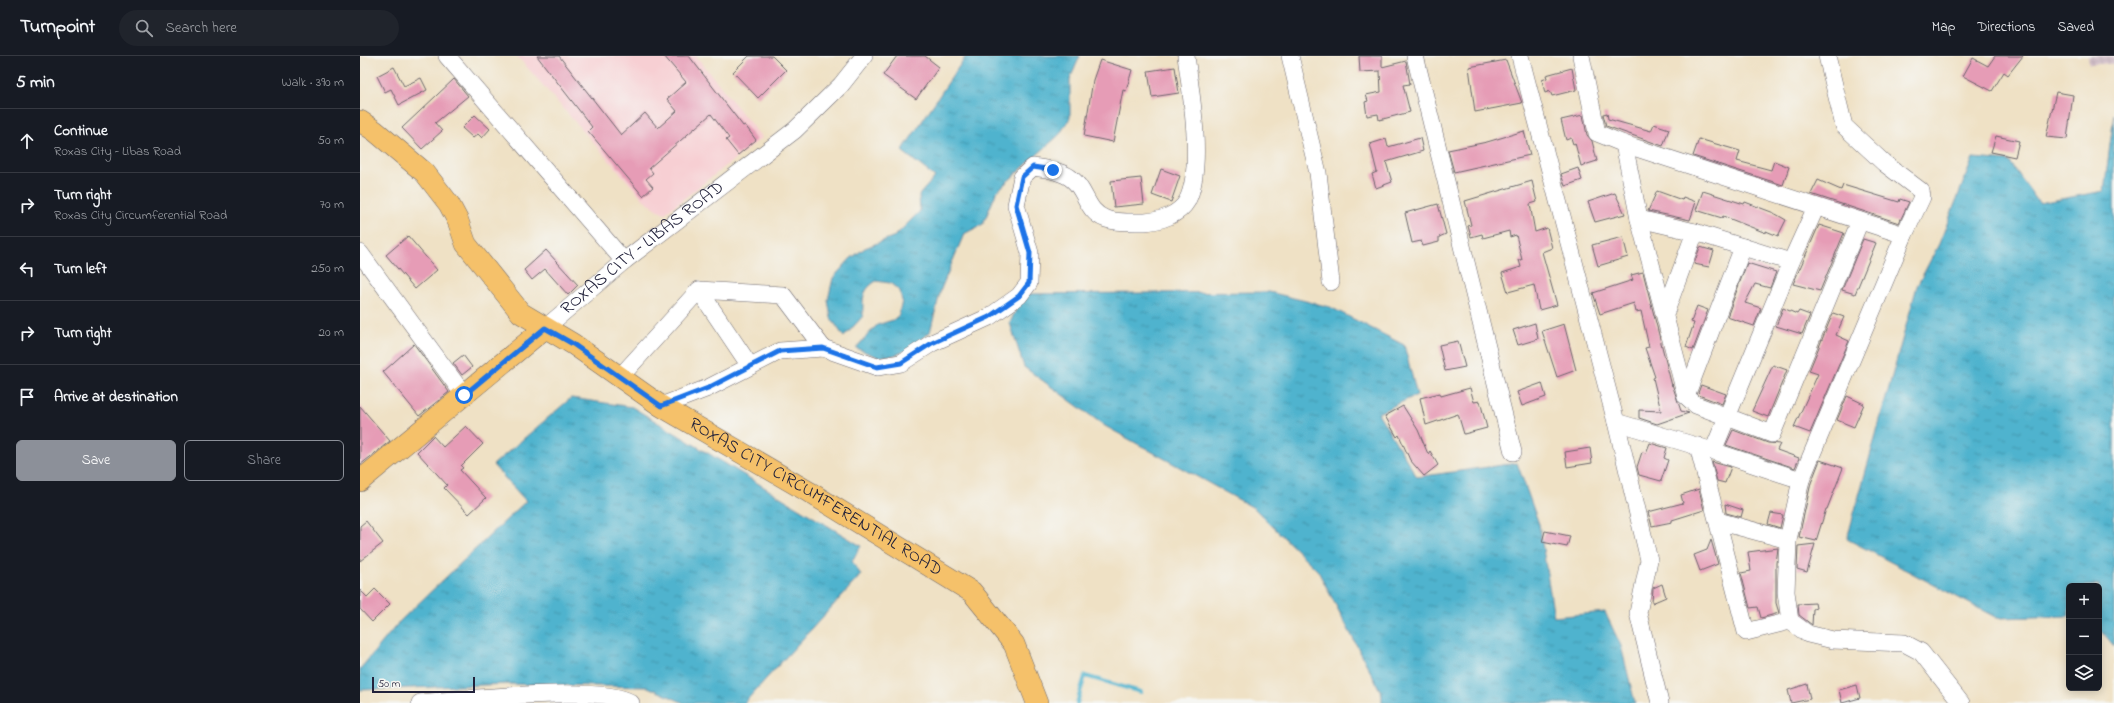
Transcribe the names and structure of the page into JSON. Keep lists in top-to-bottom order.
{
  "streets": {
    "main road": ["ROXAS CITY – LIBAS ROAD", "ROXAS CITY CIRCUMFERENTIAL ROAD"]
  },
  "crossings": [
    ["ROXAS CITY – LIBAS ROAD", "ROXAS CITY CIRCUMFERENTIAL ROAD"]
  ],
  "scale_bar": "50 m",
  "page": {
    "header": "Turnpoint",
    "search": "Search here",
    "nav": ["Map", "Directions", "Saved"],
    "heading": ["5 min", "Walk · 390 m"],
    "list": [
      ["Continue", "Roxas City – Libas Road", "50 m"],
      ["Turn right", "Roxas City Circumferential Road", "70 m"],
      ["Turn left", "250 m"],
      ["Turn right", "20 m"],
      "Arrive at destination"
    ],
    "buttons": ["Save", "Share"],
    "map_buttons": ["+", "−"],
    "scale": "50 m"
  }
}
